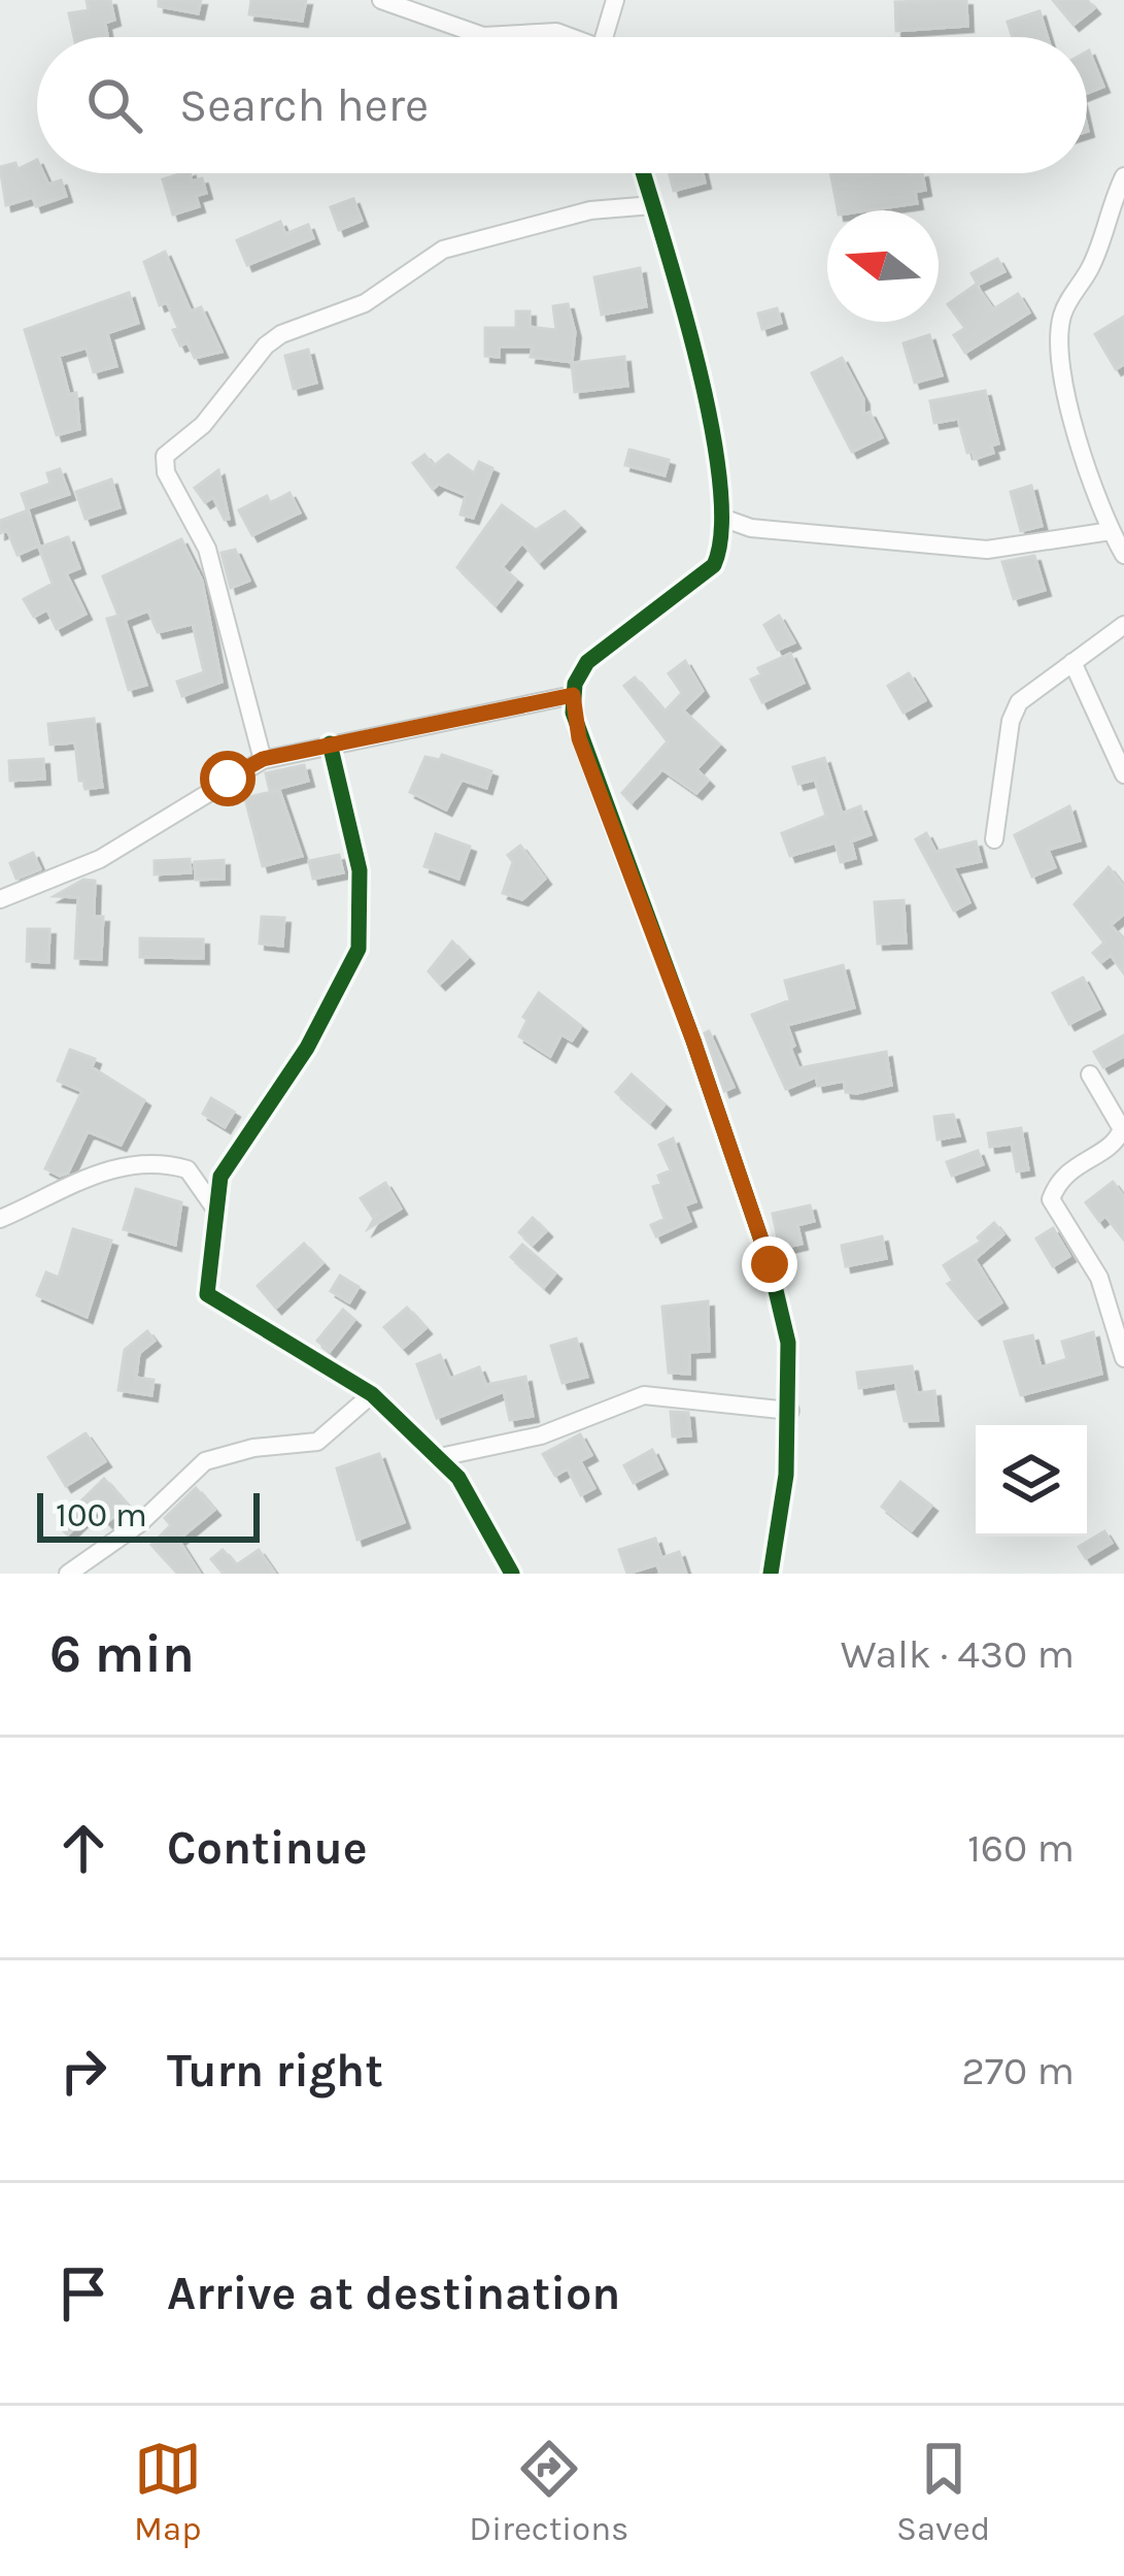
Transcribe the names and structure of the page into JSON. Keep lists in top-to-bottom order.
{
  "scale_bar": "100 m",
  "north": "left",
  "page": {
    "search": "Search here",
    "scale": "100 m",
    "heading": ["6 min", "Walk · 430 m"],
    "list": [
      ["Continue", "160 m"],
      ["Turn right", "270 m"],
      "Arrive at destination"
    ],
    "nav": ["Map", "Directions", "Saved"]
  }
}
